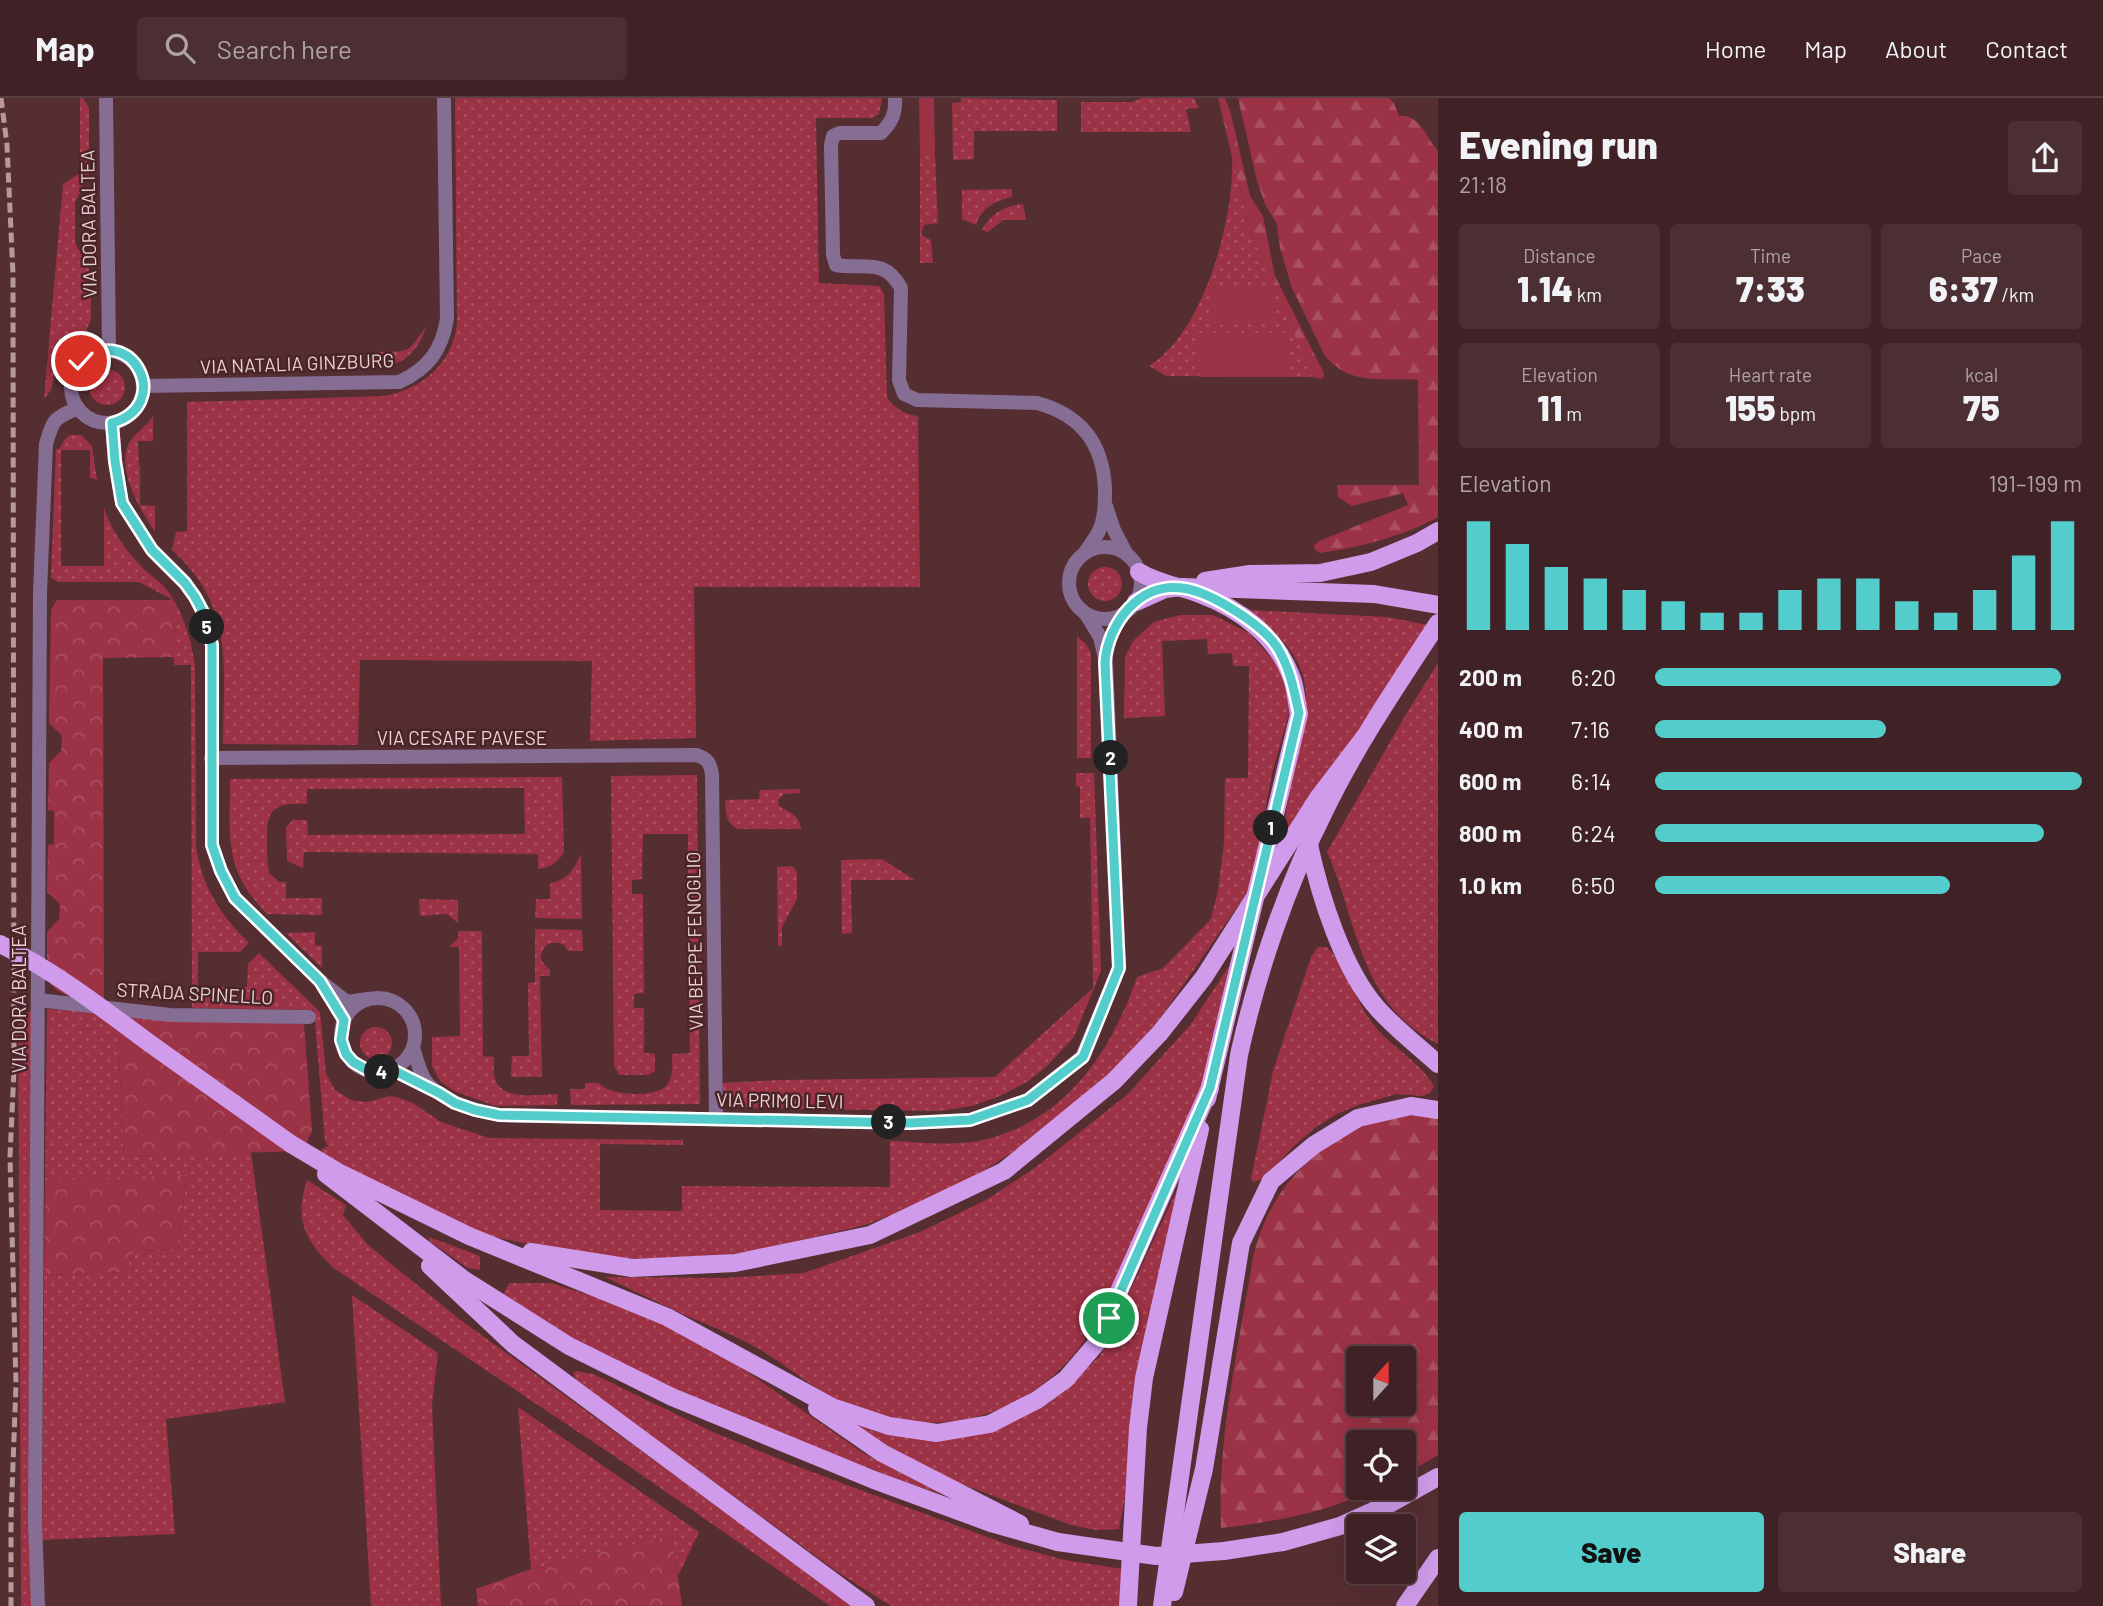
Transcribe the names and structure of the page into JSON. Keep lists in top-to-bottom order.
{
  "streets": {
    "street": [
      "VIA DORA BALTEA",
      "VIA NATALIA GINZBURG",
      "VIA CESARE PAVESE",
      "VIA BEPPE FENOGLIO",
      "STRADA SPINELLO",
      "VIA PRIMO LEVI"
    ]
  },
  "crossings": [
    ["VIA DORA BALTEA", "VIA NATALIA GINZBURG"],
    ["VIA DORA BALTEA", "STRADA SPINELLO"],
    ["VIA CESARE PAVESE", "VIA BEPPE FENOGLIO"],
    ["VIA BEPPE FENOGLIO", "VIA PRIMO LEVI"]
  ],
  "north": "top",
  "page": {
    "header": "Map",
    "search": "Search here",
    "nav": [
      "Home",
      "Map",
      "About",
      "Contact"
    ],
    "heading": ["Evening run", "21:18"],
    "stats": [
      ["Distance", "1.14 km"],
      ["Time", "7:33"],
      ["Pace", "6:37 /km"],
      ["Elevation", "11 m"],
      ["Heart rate", "155 bpm"],
      ["kcal", "75"]
    ],
    "chart": ["Elevation", "191–199 m"],
    "pins": [
      "5",
      "2",
      "1",
      "4",
      "3"
    ],
    "list": [
      {
        "name": "200 m",
        "note": "6:20"
      },
      {
        "name": "400 m",
        "note": "7:16"
      },
      {
        "name": "600 m",
        "note": "6:14"
      },
      {
        "name": "800 m",
        "note": "6:24"
      },
      {
        "name": "1.0 km",
        "note": "6:50"
      }
    ],
    "buttons": ["Save", "Share"]
  }
}
